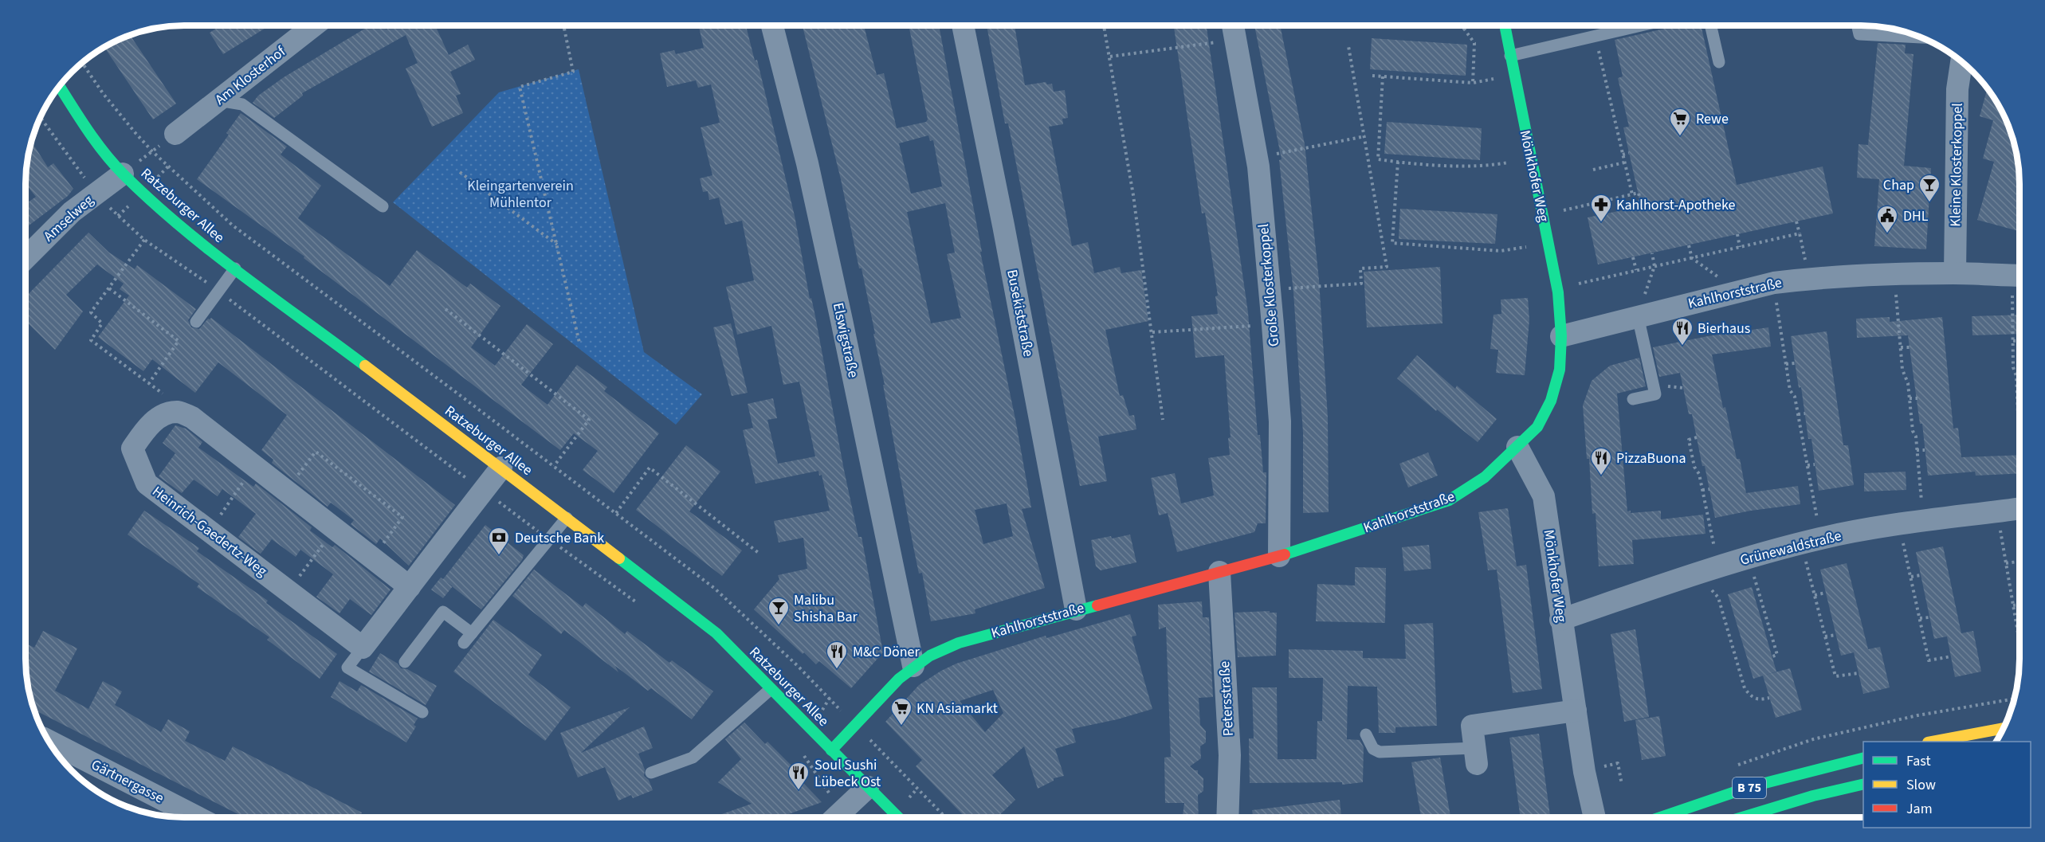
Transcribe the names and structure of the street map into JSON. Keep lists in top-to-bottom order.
{
  "streets": {
    "main road": [
      "Mönkhofer Weg",
      "Ratzeburger Allee",
      "Kahlhorststraße",
      "B 75"
    ],
    "street": [
      "Am Klosterhof",
      "Kleine Klosterkoppel",
      "Amselweg",
      "Große Klosterkoppel",
      "Busekiststraße",
      "Elswigstraße",
      "Heinrich-Gaedertz-Weg",
      "Grünewaldstraße",
      "Petersstraße",
      "Gärtnergasse"
    ]
  },
  "crossings": [
    ["Kleine Klosterkoppel", "Kahlhorststraße"],
    ["Mönkhofer Weg", "Kahlhorststraße"],
    ["Mönkhofer Weg", "Grünewaldstraße"],
    ["Ratzeburger Allee", "Amselweg"],
    ["Ratzeburger Allee", "Kahlhorststraße"],
    ["Große Klosterkoppel", "Kahlhorststraße"],
    ["Kahlhorststraße", "Busekiststraße"],
    ["Kahlhorststraße", "Elswigstraße"],
    ["Kahlhorststraße", "Petersstraße"]
  ],
  "parks": ["Kleingartenverein Mühlentor"],
  "places": {
    "supermarket": ["Rewe", "KN Asiamarkt"],
    "bar": ["Chap", "Malibu Shisha Bar"],
    "pharmacy": ["Kahlhorst-Apotheke"],
    "public building": ["DHL"],
    "restaurant": [
      "Bierhaus",
      "PizzaBuona",
      "M&C Döner",
      "Soul Sushi Lübeck Ost"
    ],
    "bank": ["Deutsche Bank"]
  },
  "legend": ["Fast", "Slow", "Jam"]
}
